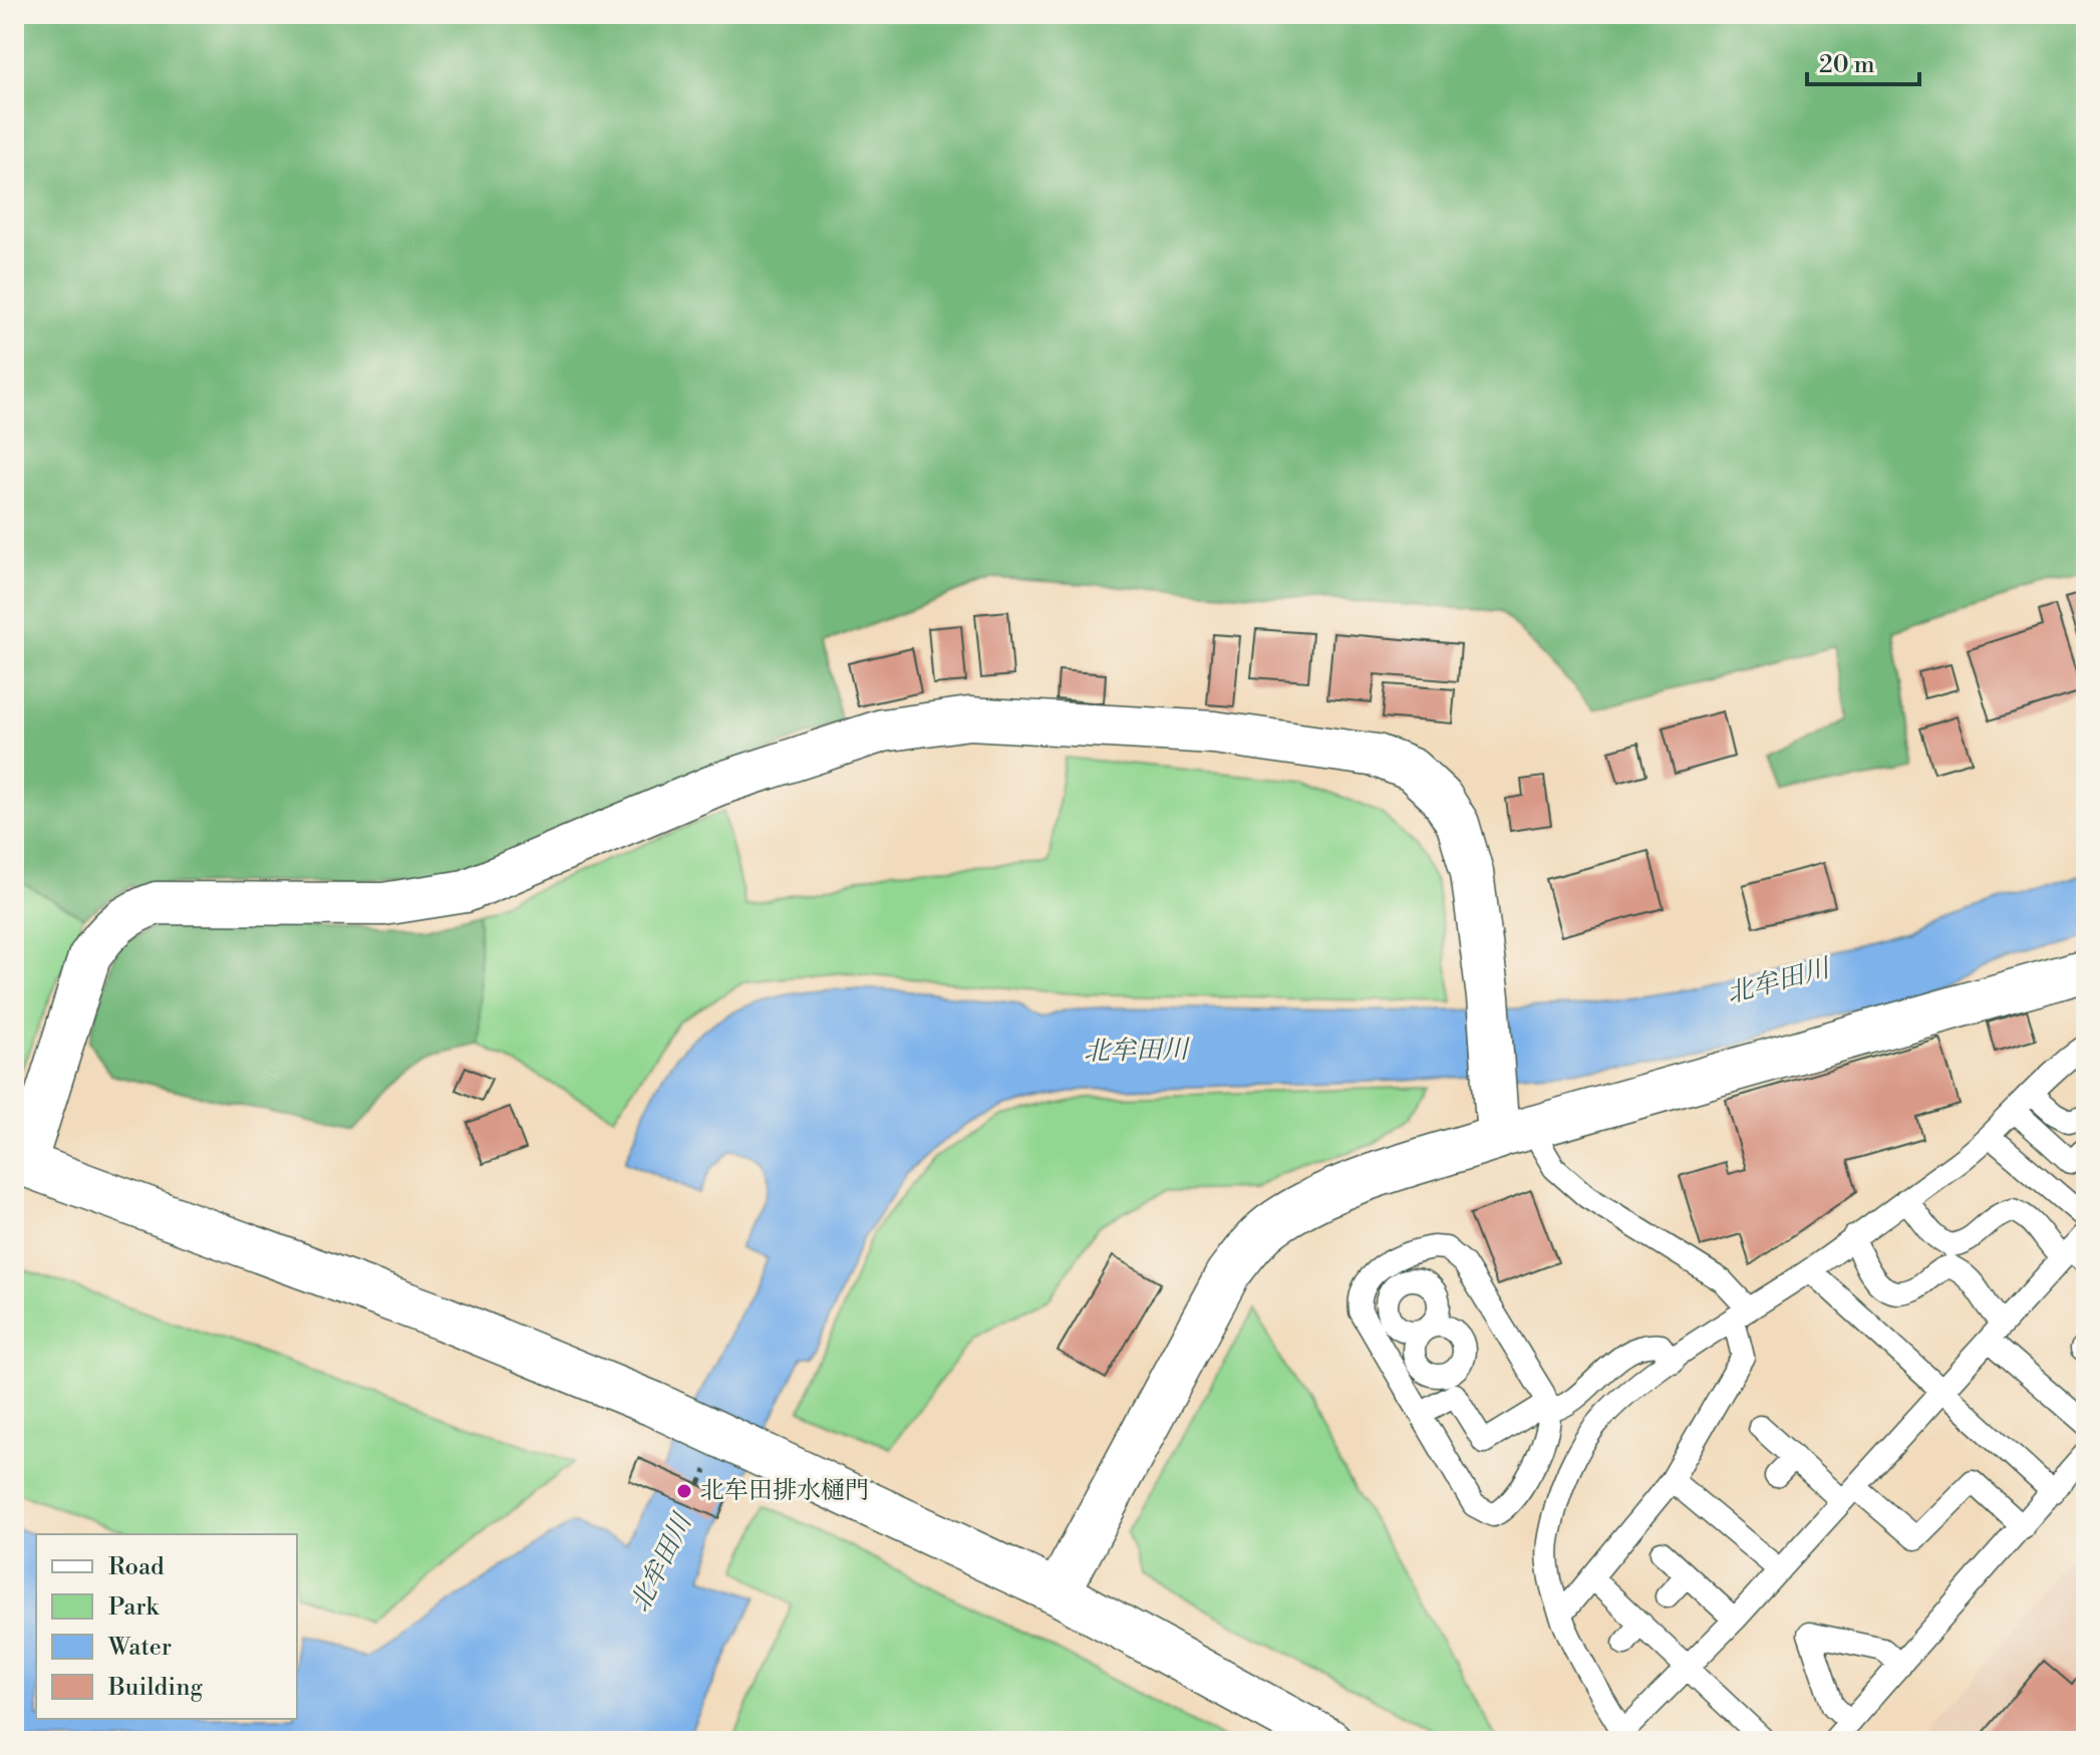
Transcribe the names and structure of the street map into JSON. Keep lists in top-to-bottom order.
{
  "water": ["北牟田川"],
  "places": ["北牟田排水樋門"],
  "legend": [
    "Road",
    "Park",
    "Water",
    "Building"
  ],
  "scale_bar": "20 m"
}
